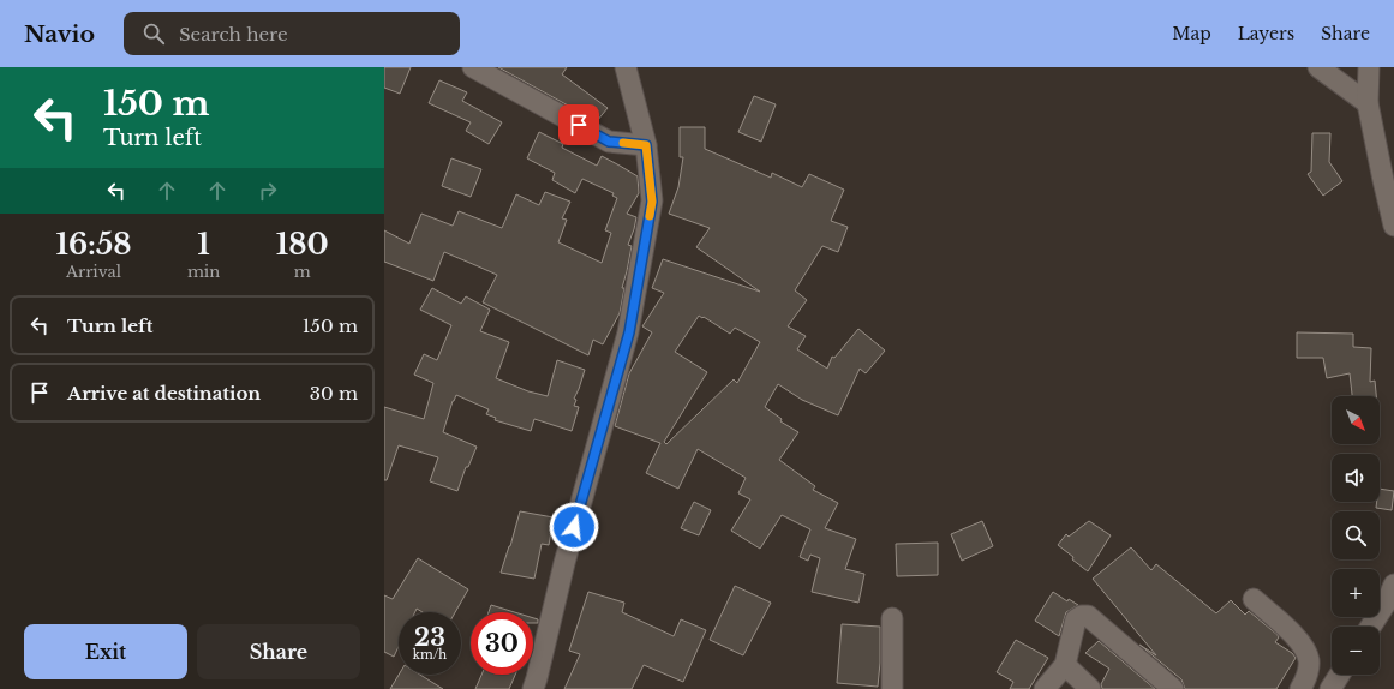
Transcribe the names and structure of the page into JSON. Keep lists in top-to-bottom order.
{
  "north": "bottom right",
  "page": {
    "header": "Navio",
    "search": "Search here",
    "nav": ["Map", "Layers", "Share"],
    "turn": ["150 m", "Turn left"],
    "eta": [
      "16:58",
      "Arrival",
      "1",
      "min",
      "180",
      "m"
    ],
    "list": [
      {
        "name": "Turn left",
        "value": "150 m"
      },
      {
        "name": "Arrive at destination",
        "value": "30 m"
      }
    ],
    "map_buttons": ["+", "−"],
    "speed": "23 km/h",
    "limit": "30",
    "buttons": ["Exit", "Share"]
  }
}
